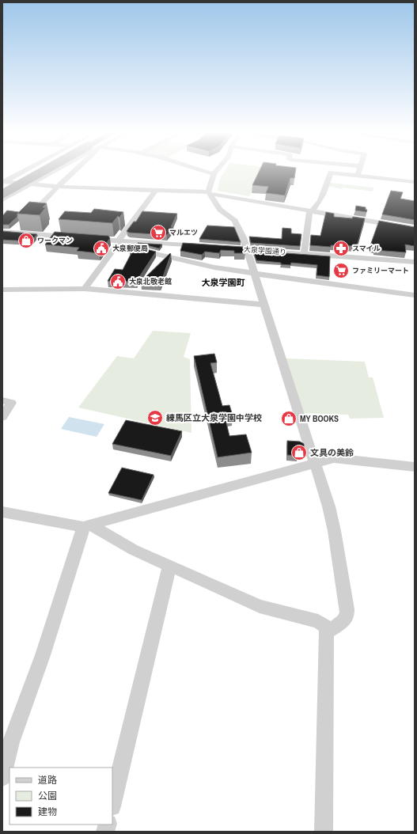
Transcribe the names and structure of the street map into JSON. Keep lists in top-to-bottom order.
{
  "streets": {
    "street": ["大泉学園通り"]
  },
  "districts": ["大泉学園町"],
  "places": {
    "supermarket": ["マルエツ", "ファミリーマート"],
    "shop": ["ワークマン", "MY BOOKS", "文具の美鈴"],
    "public building": ["大泉郵便局", "大泉北敬老館"],
    "pharmacy": ["スマイル"],
    "school or university": ["練馬区立大泉学園中学校"]
  },
  "legend": ["道路", "公園", "建物"]
}
